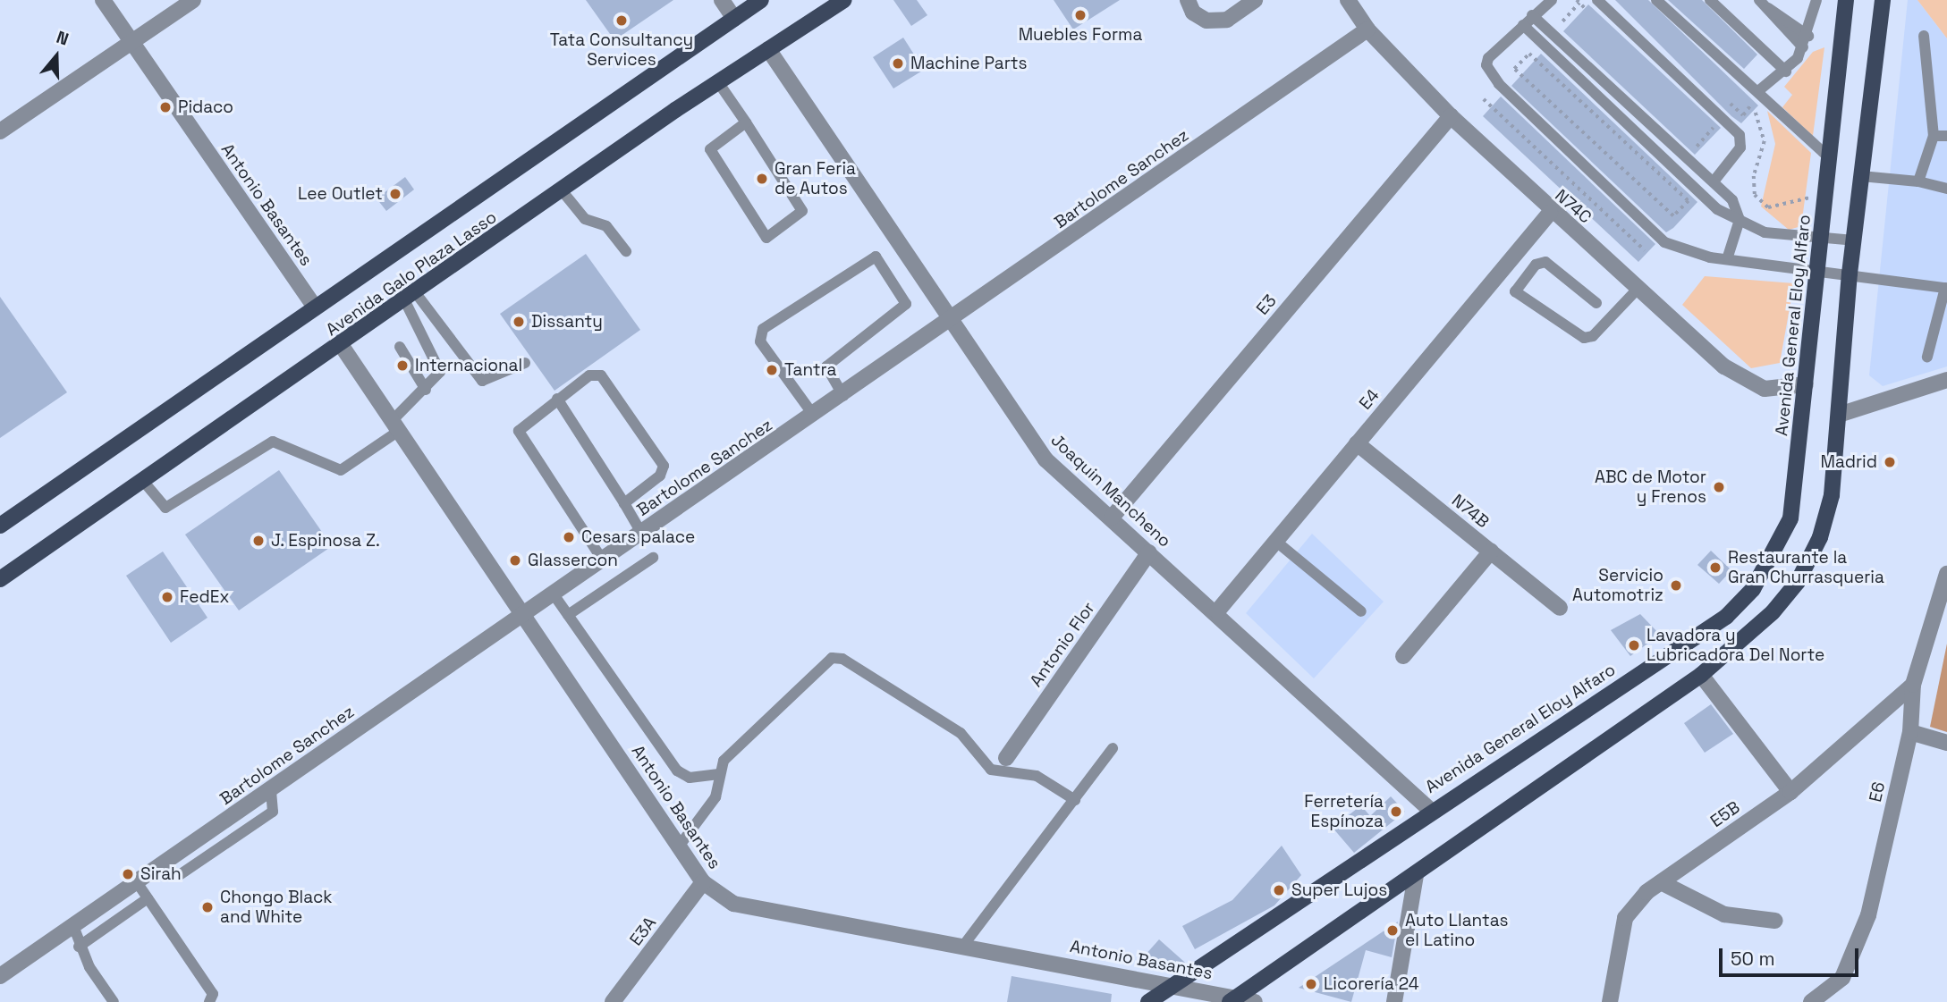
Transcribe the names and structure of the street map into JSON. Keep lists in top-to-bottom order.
{
  "streets": {
    "main road": ["Avenida Galo Plaza Lasso", "Avenida General Eloy Alfaro"],
    "street": [
      "Bartolome Sanchez",
      "Antonio Basantes",
      "N74C",
      "E3",
      "E4",
      "Joaquin Mancheno",
      "N74B",
      "Antonio Flor",
      "E6",
      "E5B",
      "E3A"
    ]
  },
  "crossings": [
    ["Bartolome Sanchez", "Antonio Basantes"],
    ["Bartolome Sanchez", "N74C"],
    ["Bartolome Sanchez", "Joaquin Mancheno"],
    ["Antonio Basantes", "Avenida Galo Plaza Lasso"],
    ["Antonio Basantes", "Avenida General Eloy Alfaro"],
    ["Antonio Basantes", "E3A"],
    ["N74C", "E3"],
    ["N74C", "Avenida General Eloy Alfaro"],
    ["N74C", "E4"],
    ["Avenida Galo Plaza Lasso", "Joaquin Mancheno"],
    ["E3", "Joaquin Mancheno"],
    ["Avenida General Eloy Alfaro", "Joaquin Mancheno"],
    ["E4", "Joaquin Mancheno"],
    ["E4", "N74B"],
    ["Joaquin Mancheno", "Antonio Flor"],
    ["E6", "E5B"]
  ],
  "places": [
    "Muebles Forma",
    "Tata Consultancy Services",
    "Machine Parts",
    "Pidaco",
    "Gran Feria de Autos",
    "Lee Outlet",
    "Dissanty",
    "Internacional",
    "Tantra",
    "Madrid",
    "ABC de Motor y Frenos",
    "Cesars palace",
    "J. Espinosa Z.",
    "Glassercon",
    "Restaurante la Gran Churrasqueria",
    "Servicio Automotriz",
    "FedEx",
    "Lavadora y Lubricadora Del Norte",
    "Ferretería Espínoza",
    "Sirah",
    "Super Lujos",
    "Chongo Black and White",
    "Auto Llantas el Latino",
    "Licorería 24"
  ],
  "scale_bar": "50 m",
  "north": "top"
}
